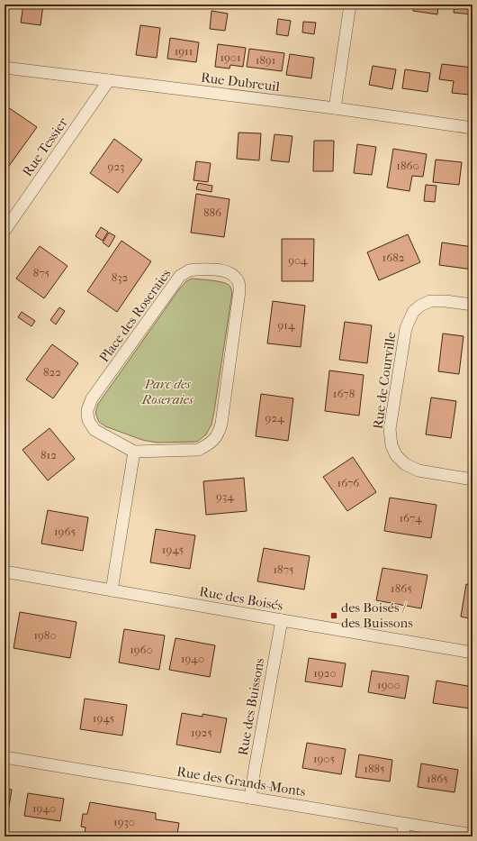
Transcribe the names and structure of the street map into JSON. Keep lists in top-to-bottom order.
{
  "streets": {
    "street": [
      "Rue Dubreuil",
      "Rue Tessier",
      "Place des Roseraies",
      "Rue de Courville",
      "Rue des Boisés",
      "Rue des Buissons",
      "Rue des Grands-Monts"
    ]
  },
  "crossings": [
    ["Rue Dubreuil", "Rue Tessier"],
    ["Rue des Boisés", "Rue des Buissons"],
    ["Rue des Buissons", "Rue des Grands-Monts"]
  ],
  "parks": ["Parc des Roseraies"],
  "places": {
    "transit": ["des Boisés / des Buissons"]
  },
  "house_numbers": [
    "1911",
    "1901",
    "1891",
    "1860",
    "923",
    "886",
    "1682",
    "904",
    "875",
    "832",
    "914",
    "822",
    "1678",
    "924",
    "812",
    "1676",
    "934",
    "1674",
    "1965",
    "1945",
    "1875",
    "1865",
    "1980",
    "1960",
    "1940",
    "1920",
    "1900",
    "1945",
    "1925",
    "1905",
    "1885",
    "1865",
    "1940",
    "1930"
  ]
}
